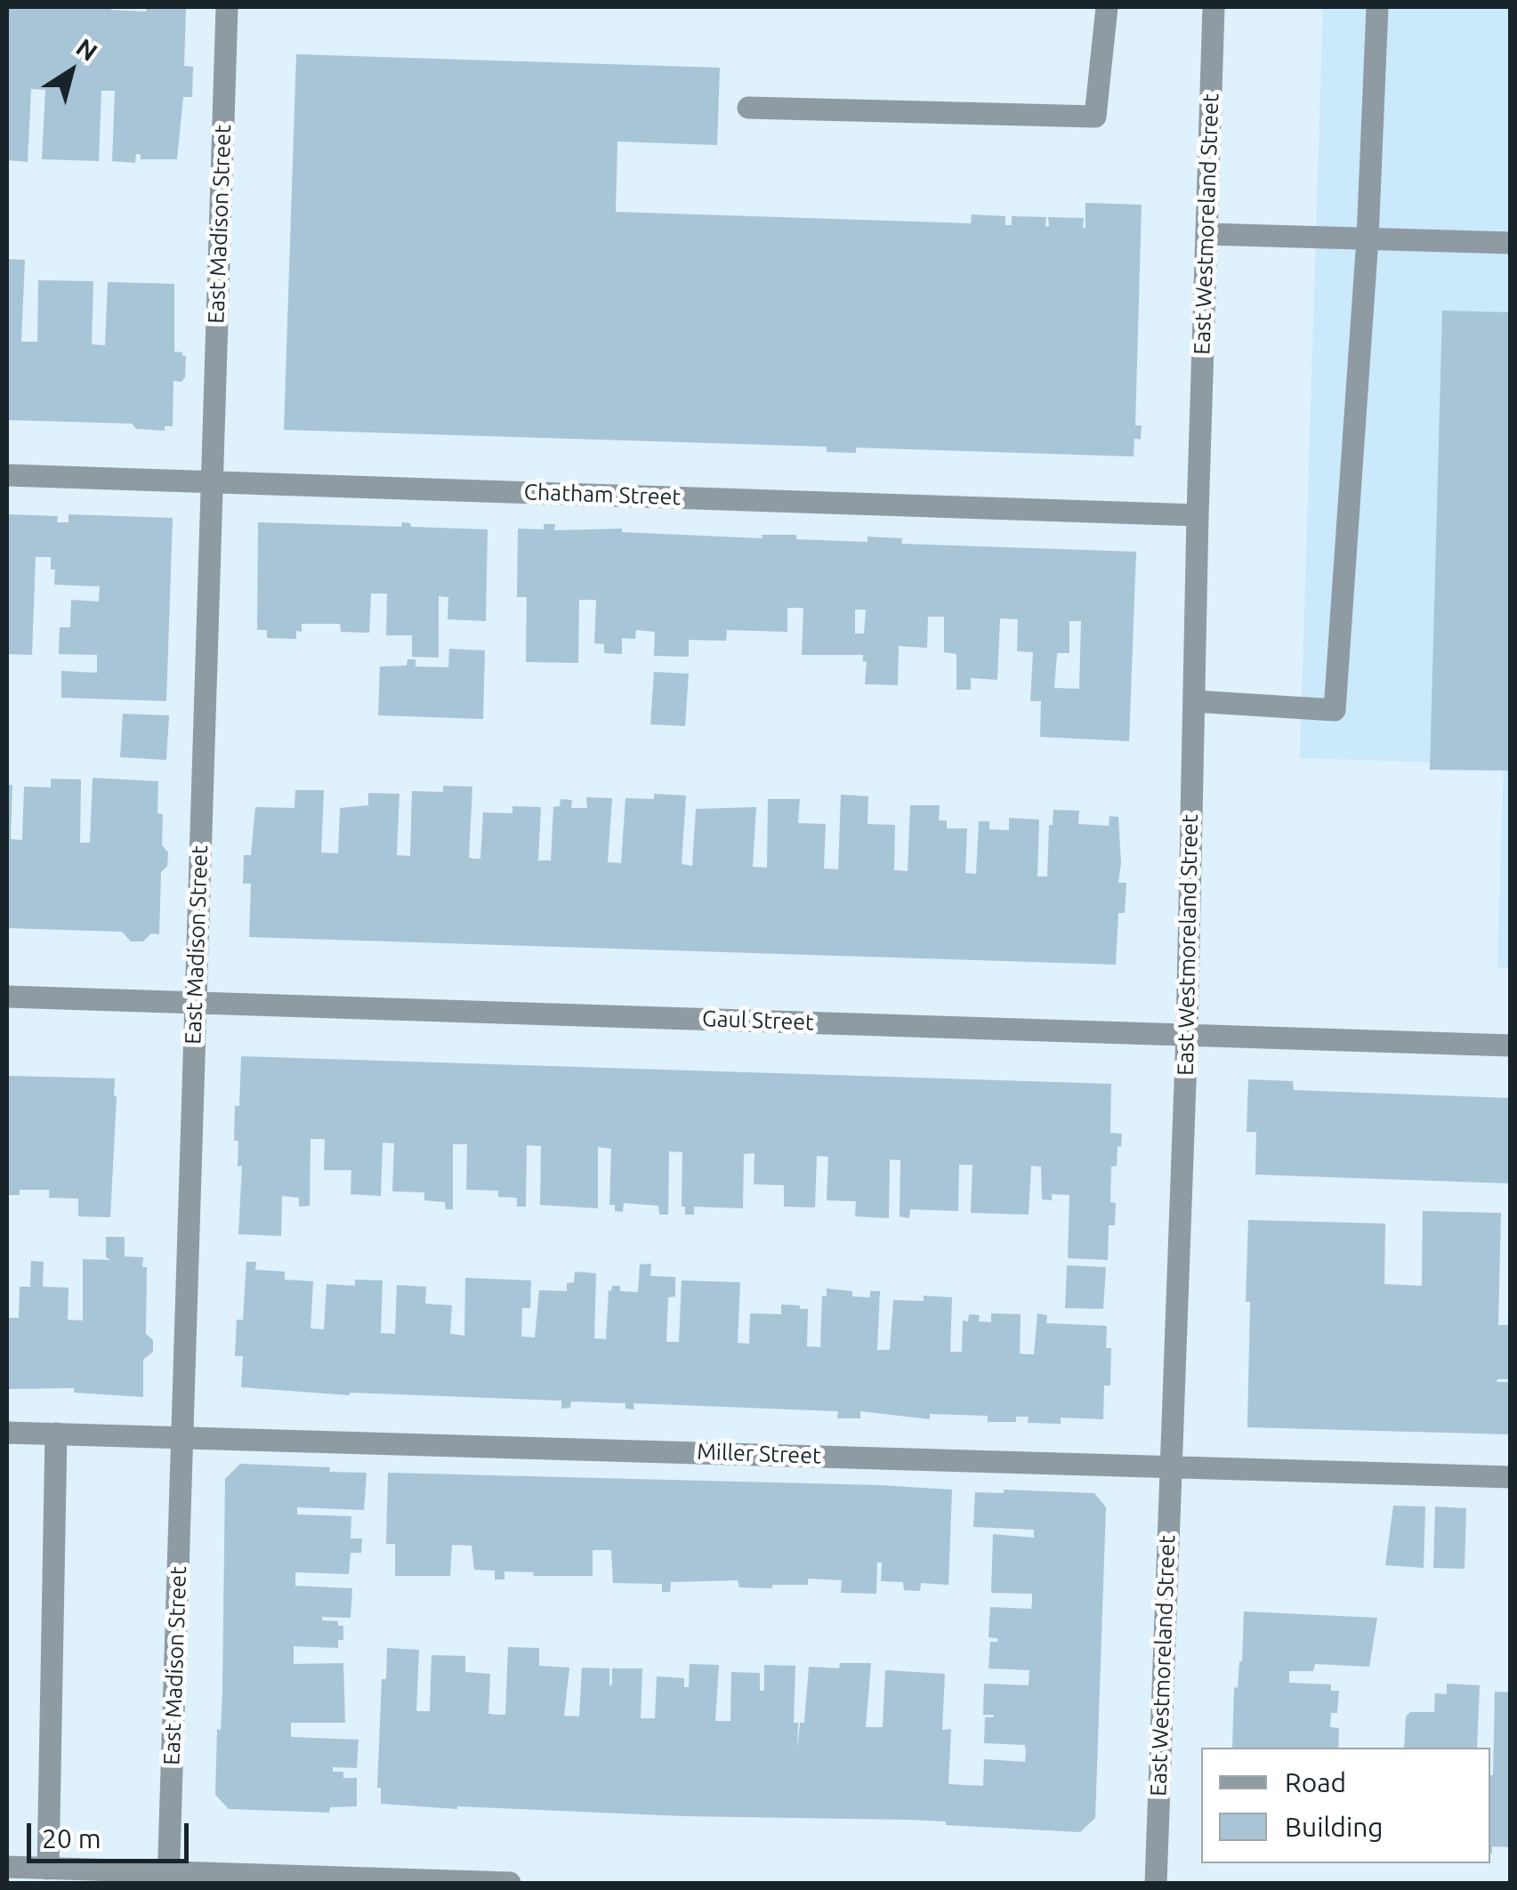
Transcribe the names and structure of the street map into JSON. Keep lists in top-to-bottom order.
{
  "streets": {
    "street": [
      "East Madison Street",
      "East Westmoreland Street",
      "Chatham Street",
      "Gaul Street",
      "Miller Street"
    ]
  },
  "crossings": [
    ["East Madison Street", "Chatham Street"],
    ["East Madison Street", "Gaul Street"],
    ["East Madison Street", "Miller Street"],
    ["East Westmoreland Street", "Chatham Street"],
    ["East Westmoreland Street", "Gaul Street"],
    ["East Westmoreland Street", "Miller Street"]
  ],
  "legend": ["Road", "Building"],
  "scale_bar": "20 m",
  "north": "top right"
}
